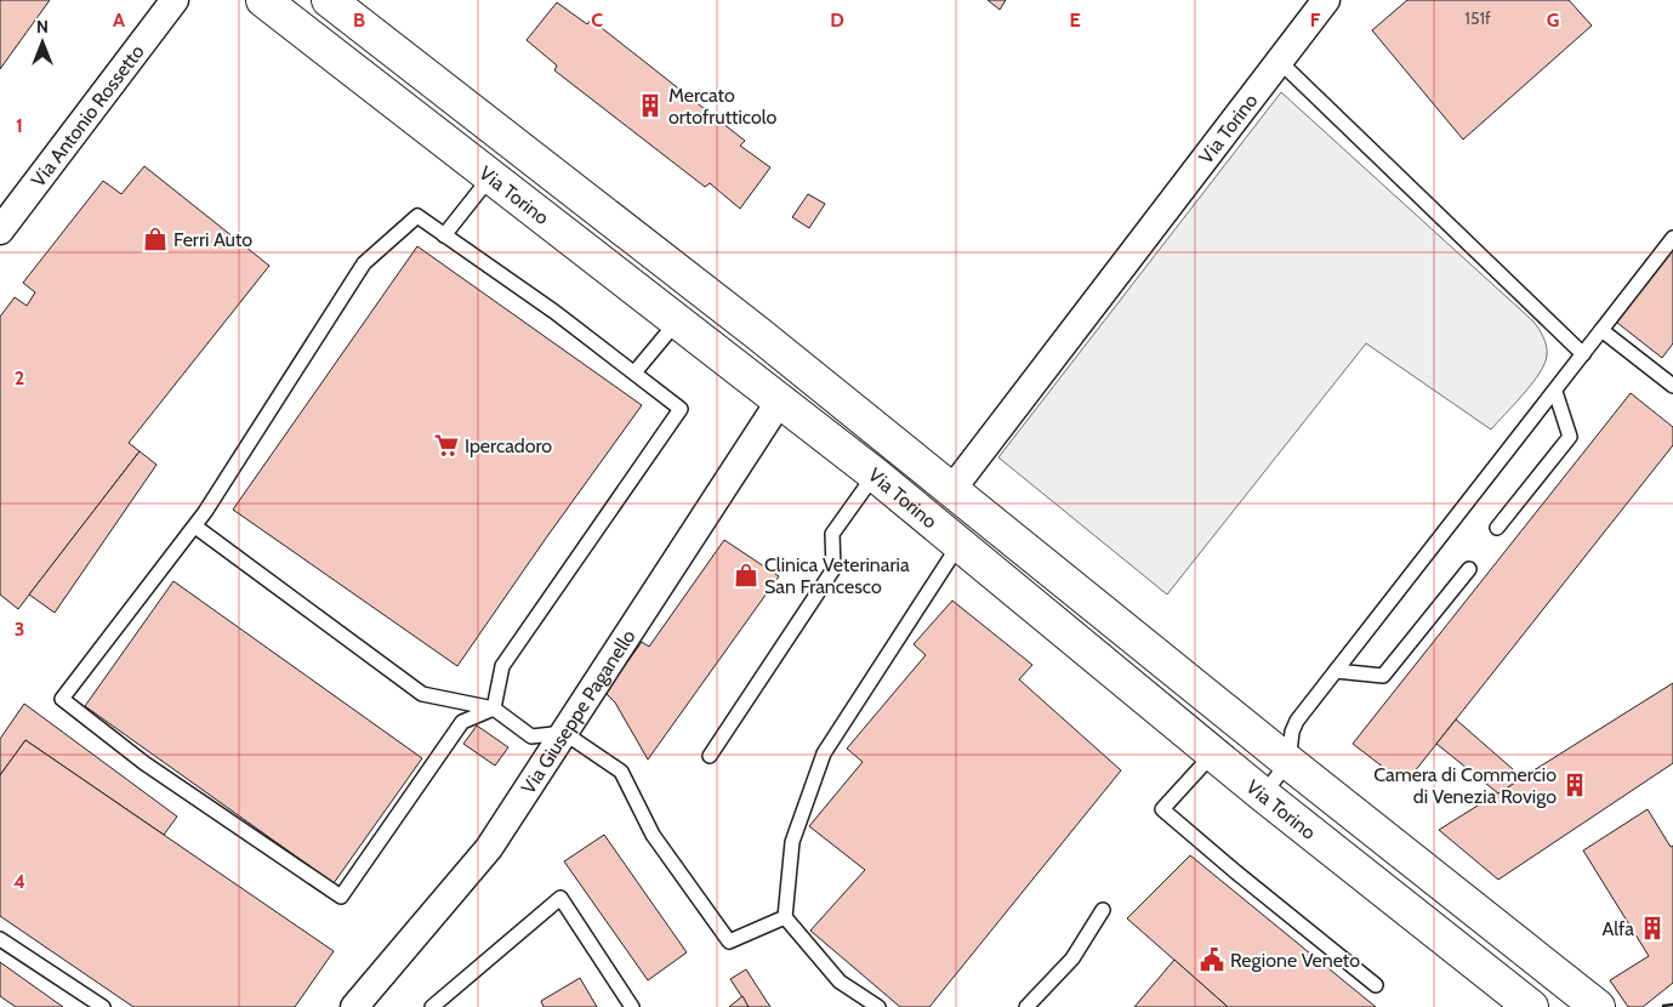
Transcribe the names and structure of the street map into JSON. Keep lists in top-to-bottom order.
{
  "streets": {
    "street": ["Via Antonio Rossetto", "Via Torino", "Via Giuseppe Paganello"]
  },
  "crossings": [
    ["Via Torino", "Via Giuseppe Paganello"]
  ],
  "places": {
    "building": ["Mercato ortofrutticolo", "Camera di Commercio di Venezia Rovigo", "Alfa"],
    "shop": ["Ferri Auto", "Clinica Veterinaria San Francesco"],
    "supermarket": ["Ipercadoro"],
    "public building": ["Regione Veneto"]
  },
  "house_numbers": ["151f"],
  "north": "top",
  "grid": {
    "columns": [
      "A",
      "B",
      "C",
      "D",
      "E",
      "F",
      "G"
    ],
    "rows": [
      "1",
      "2",
      "3",
      "4"
    ]
  }
}
